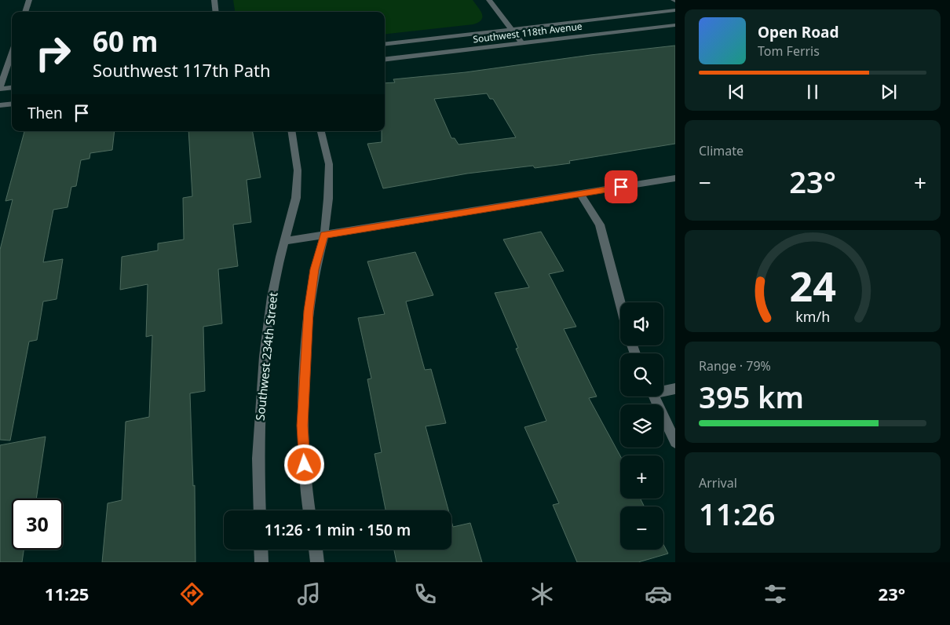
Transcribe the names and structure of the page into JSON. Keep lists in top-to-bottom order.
{
  "streets": {
    "street": ["Southwest 118th Avenue", "Southwest 234th Street"]
  },
  "page": {
    "turn": ["60 m", "Southwest 117th Path"],
    "song": ["Open Road", "Tom Ferris"],
    "then": "Then",
    "tile": [
      "Climate",
      ["Range · 79%", "395 km"],
      ["Arrival", "11:26"]
    ],
    "heat": ["−", "23°", "+"],
    "map_buttons": ["+", "−"],
    "limit": "30",
    "trip": "11:26 · 1 min · 150 m",
    "tabs": ["11:25", "23°"],
    "gauge": ["24", "km/h"]
  }
}
